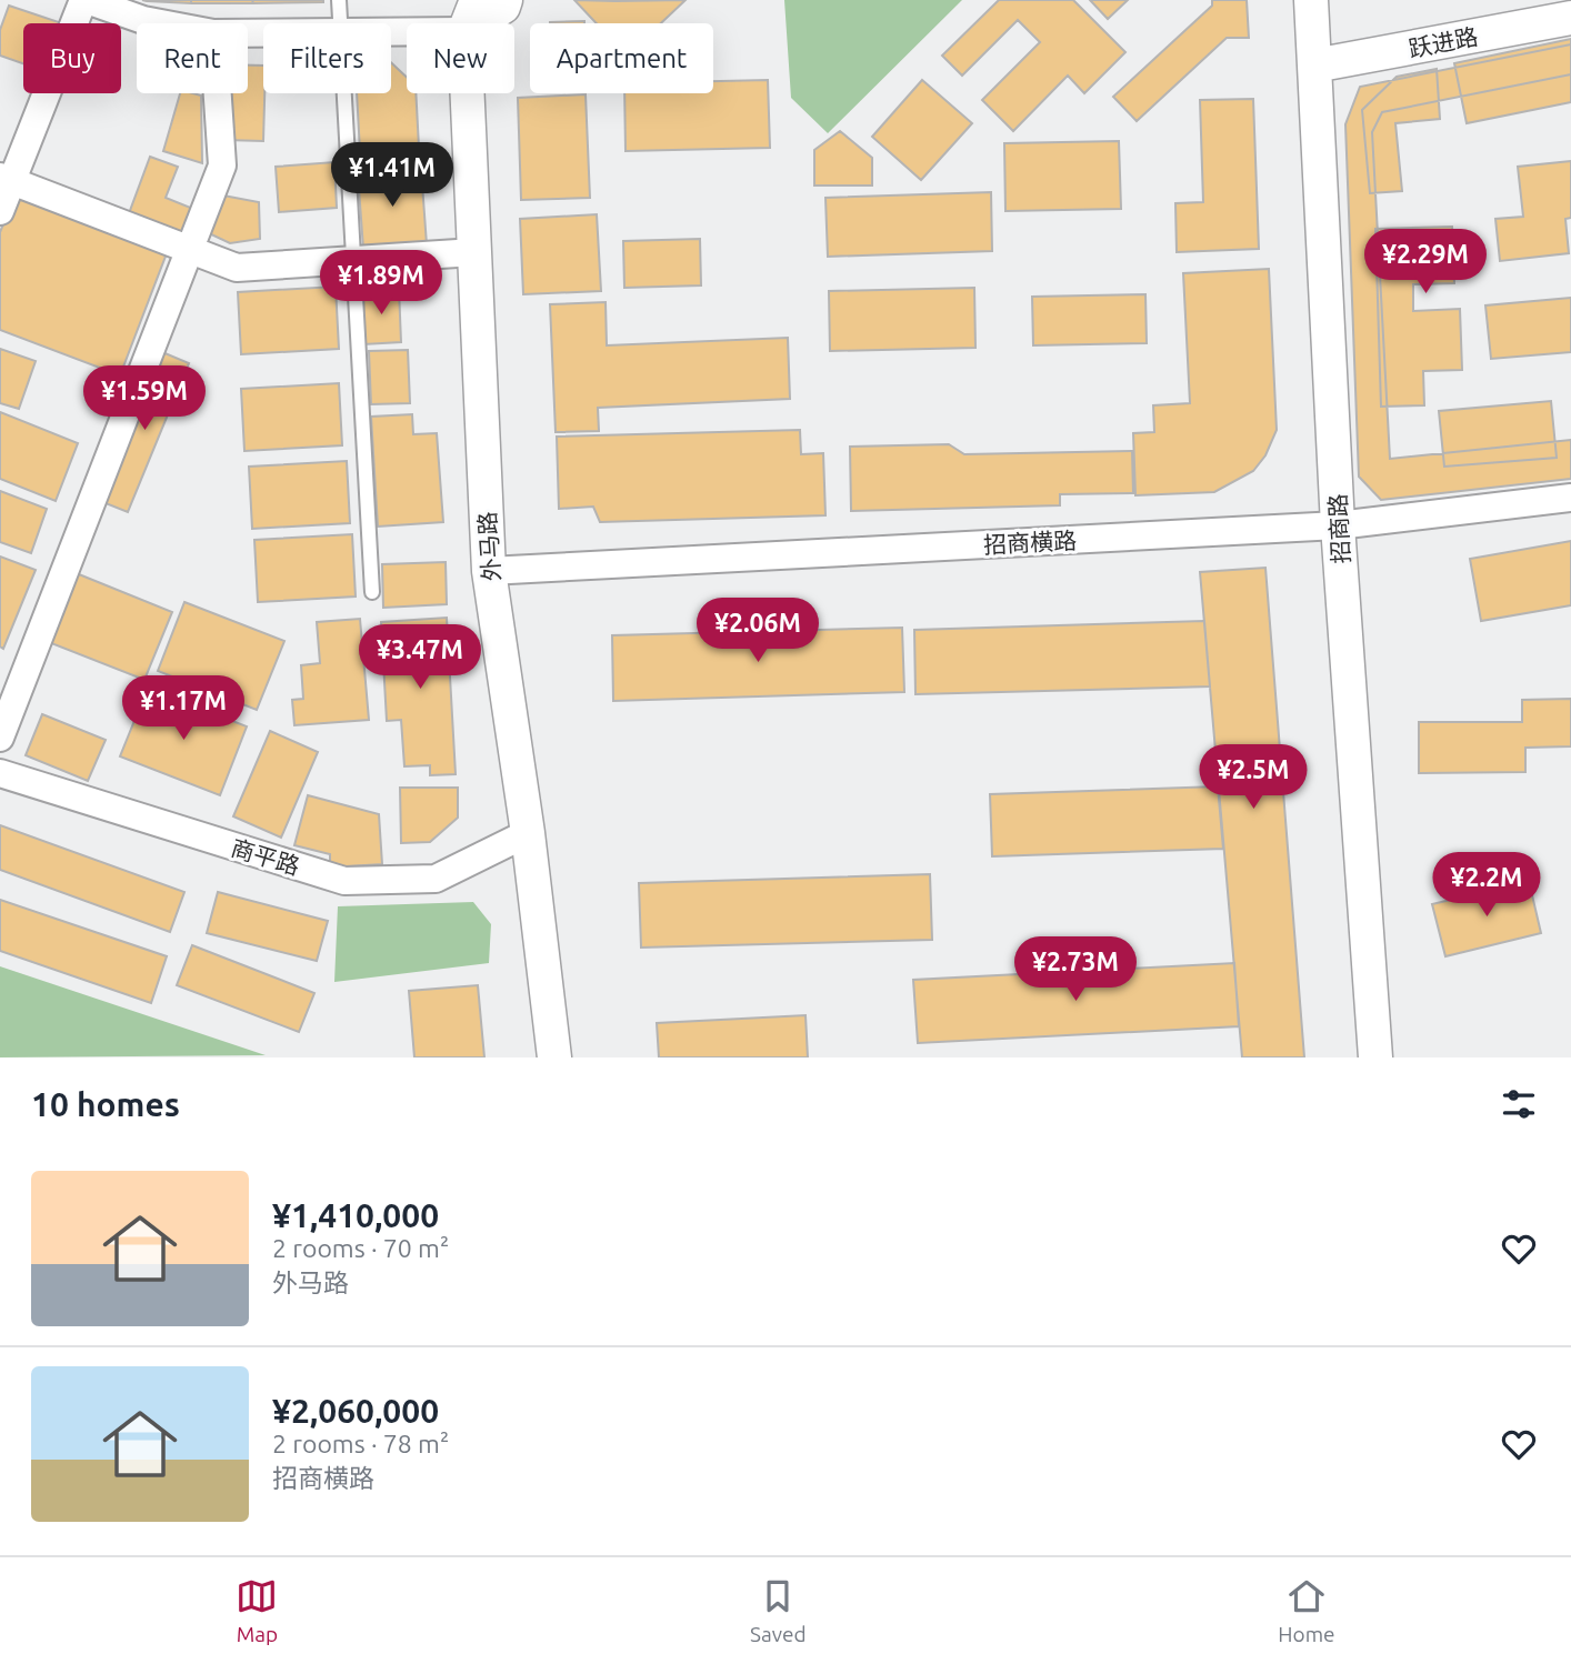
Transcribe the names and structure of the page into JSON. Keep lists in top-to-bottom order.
{
  "streets": {
    "street": [
      "跃进路",
      "招商路",
      "招商横路",
      "外马路",
      "商平路"
    ]
  },
  "crossings": [
    ["跃进路", "招商路"],
    ["招商路", "招商横路"],
    ["招商横路", "外马路"],
    ["外马路", "商平路"]
  ],
  "page": {
    "chip": [
      "Buy",
      "Rent",
      "Filters",
      "New",
      "Apartment"
    ],
    "price": [
      "¥1.41M",
      "¥2.29M",
      "¥1.89M",
      "¥1.59M",
      "¥2.06M",
      "¥3.47M",
      "¥1.17M",
      "¥2.5M",
      "¥2.2M",
      "¥2.73M"
    ],
    "heading": "10 homes",
    "list": [
      {
        "name": "¥1,410,000",
        "note": "2 rooms · 70 m² · 外马路"
      },
      {
        "name": "¥2,060,000",
        "note": "2 rooms · 78 m² · 招商横路"
      }
    ],
    "tabs": ["Map", "Saved", "Home"]
  }
}
